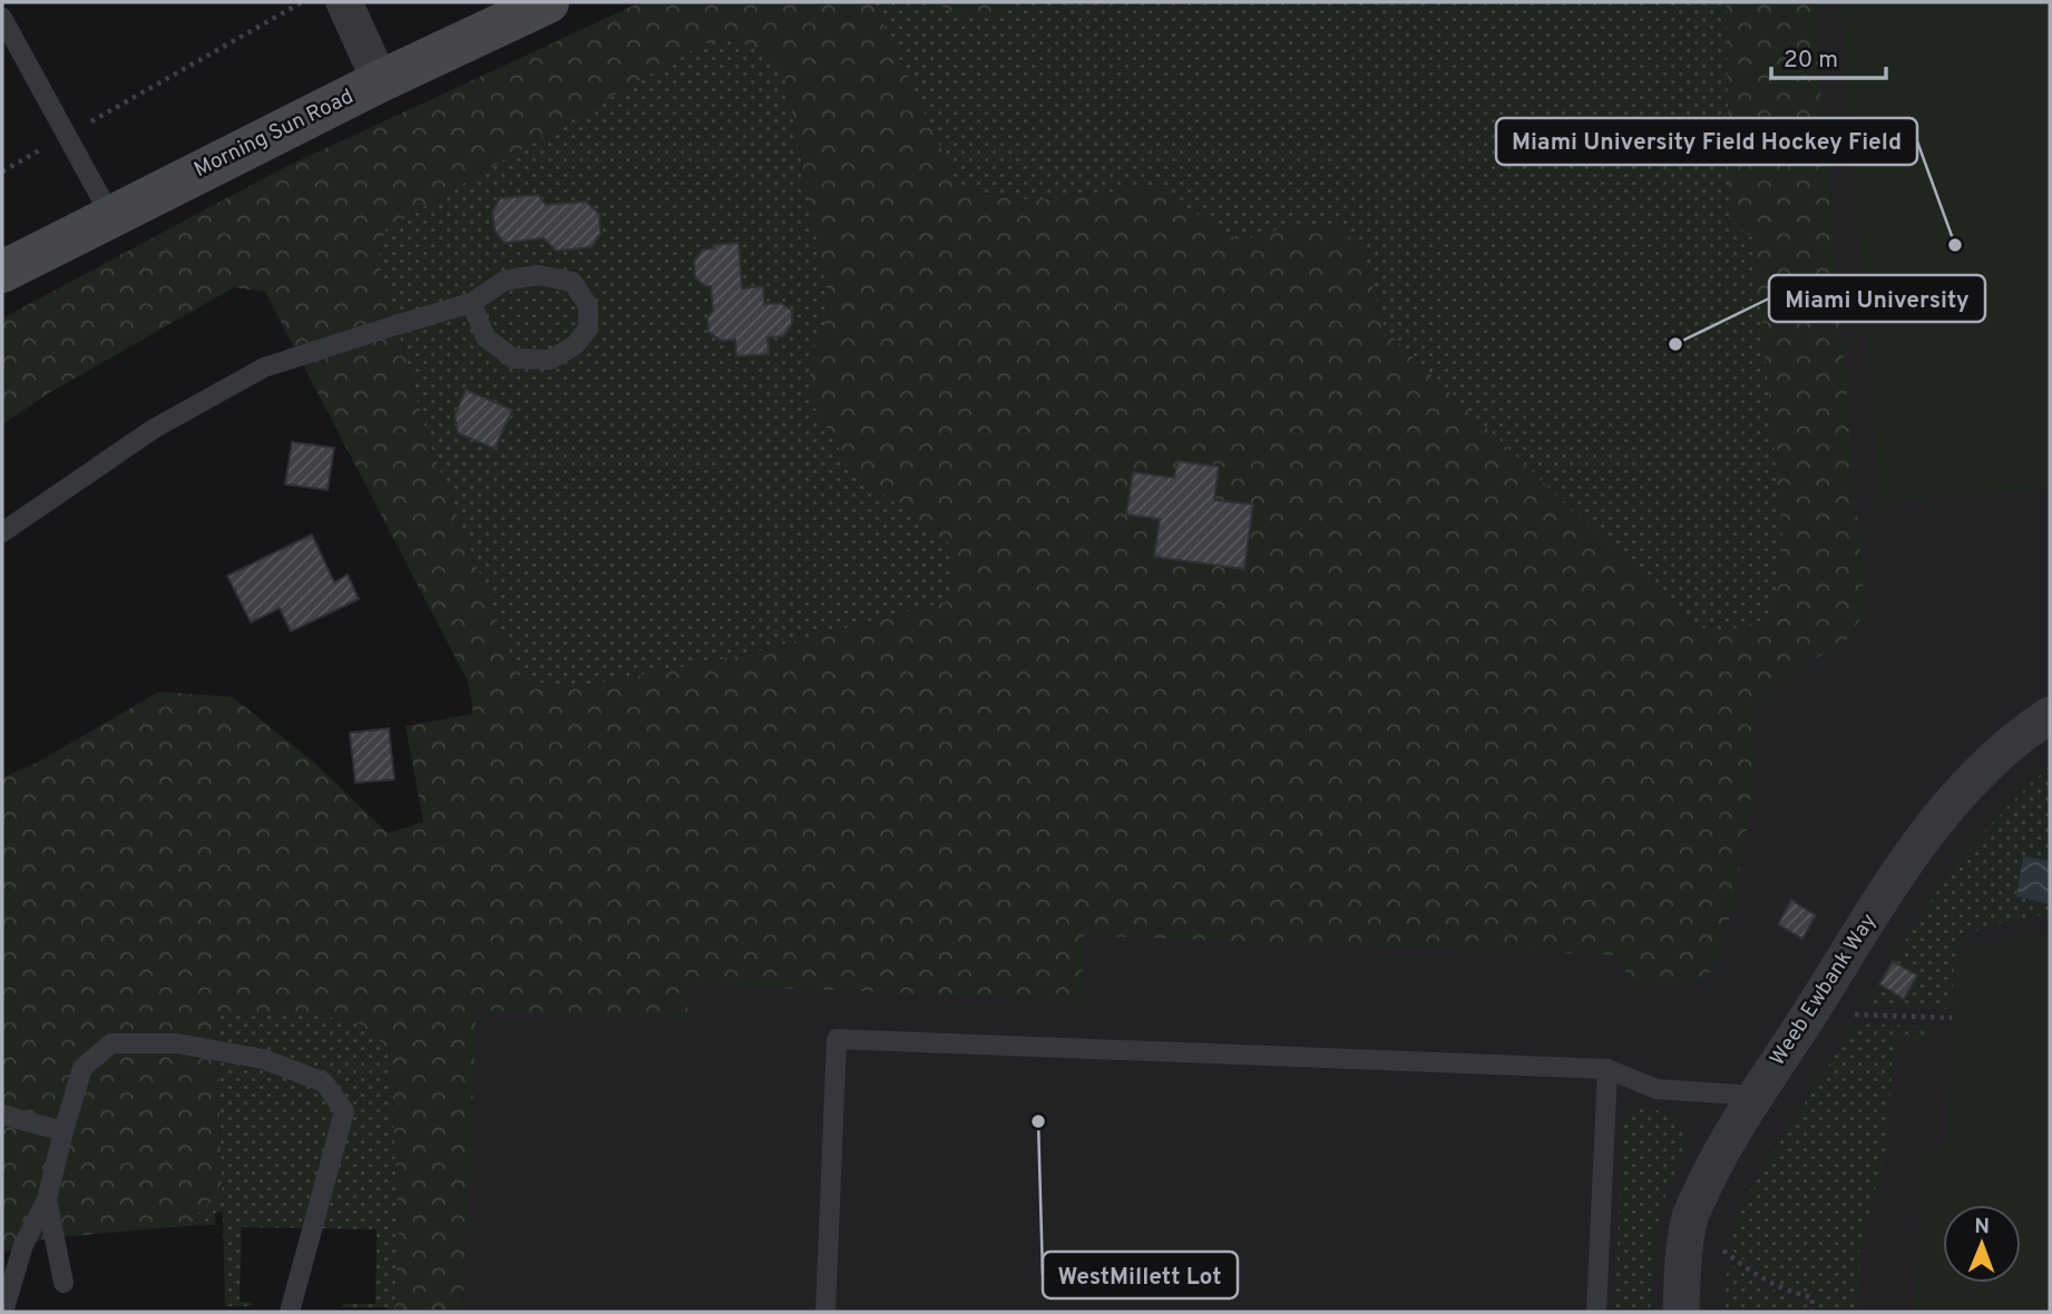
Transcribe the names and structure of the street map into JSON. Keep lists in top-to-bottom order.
{
  "streets": {
    "main road": ["Morning Sun Road"],
    "street": ["Weeb Ewbank Way"]
  },
  "places": ["Miami University Field Hockey Field", "Miami University", "WestMillett Lot"],
  "scale_bar": "20 m",
  "north": "top"
}
